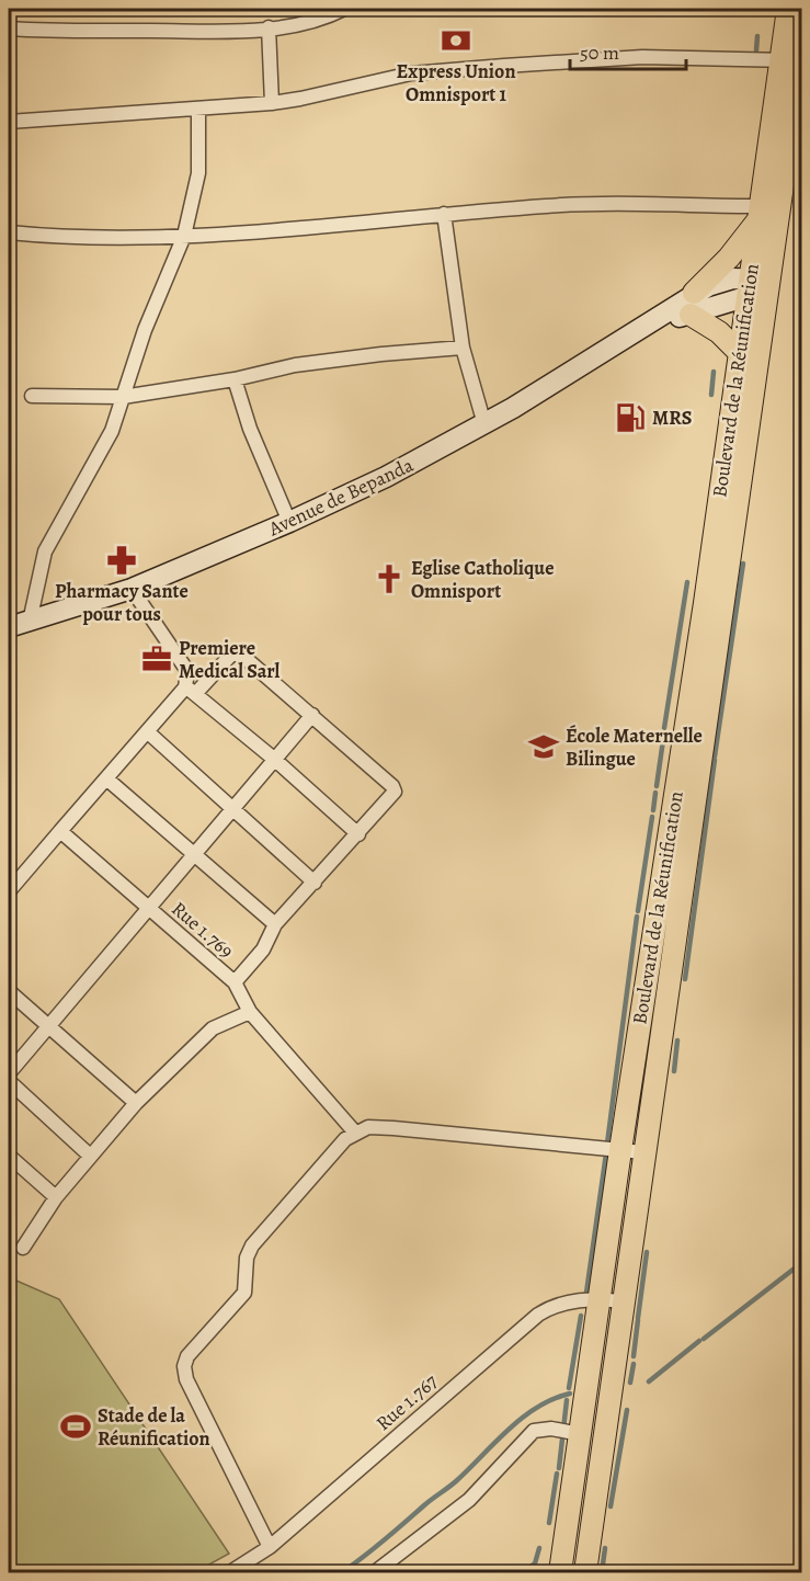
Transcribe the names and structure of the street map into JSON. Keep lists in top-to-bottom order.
{
  "streets": {
    "main road": ["Boulevard de la Réunification", "Avenue de Bepanda"],
    "street": ["Rue 1.769", "Rue 1.767"]
  },
  "crossings": [
    ["Boulevard de la Réunification", "Avenue de Bepanda"],
    ["Boulevard de la Réunification", "Rue 1.767"]
  ],
  "places": {
    "bank": ["Express Union Omnisport 1"],
    "fuel station": ["MRS"],
    "pharmacy": ["Pharmacy Sante pour tous"],
    "church": ["Eglise Catholique Omnisport"],
    "office": ["Premiere Medical Sarl"],
    "school or university": ["École Maternelle Bilingue"],
    "sports": ["Stade de la Réunification"]
  },
  "scale_bar": "50 m"
}
